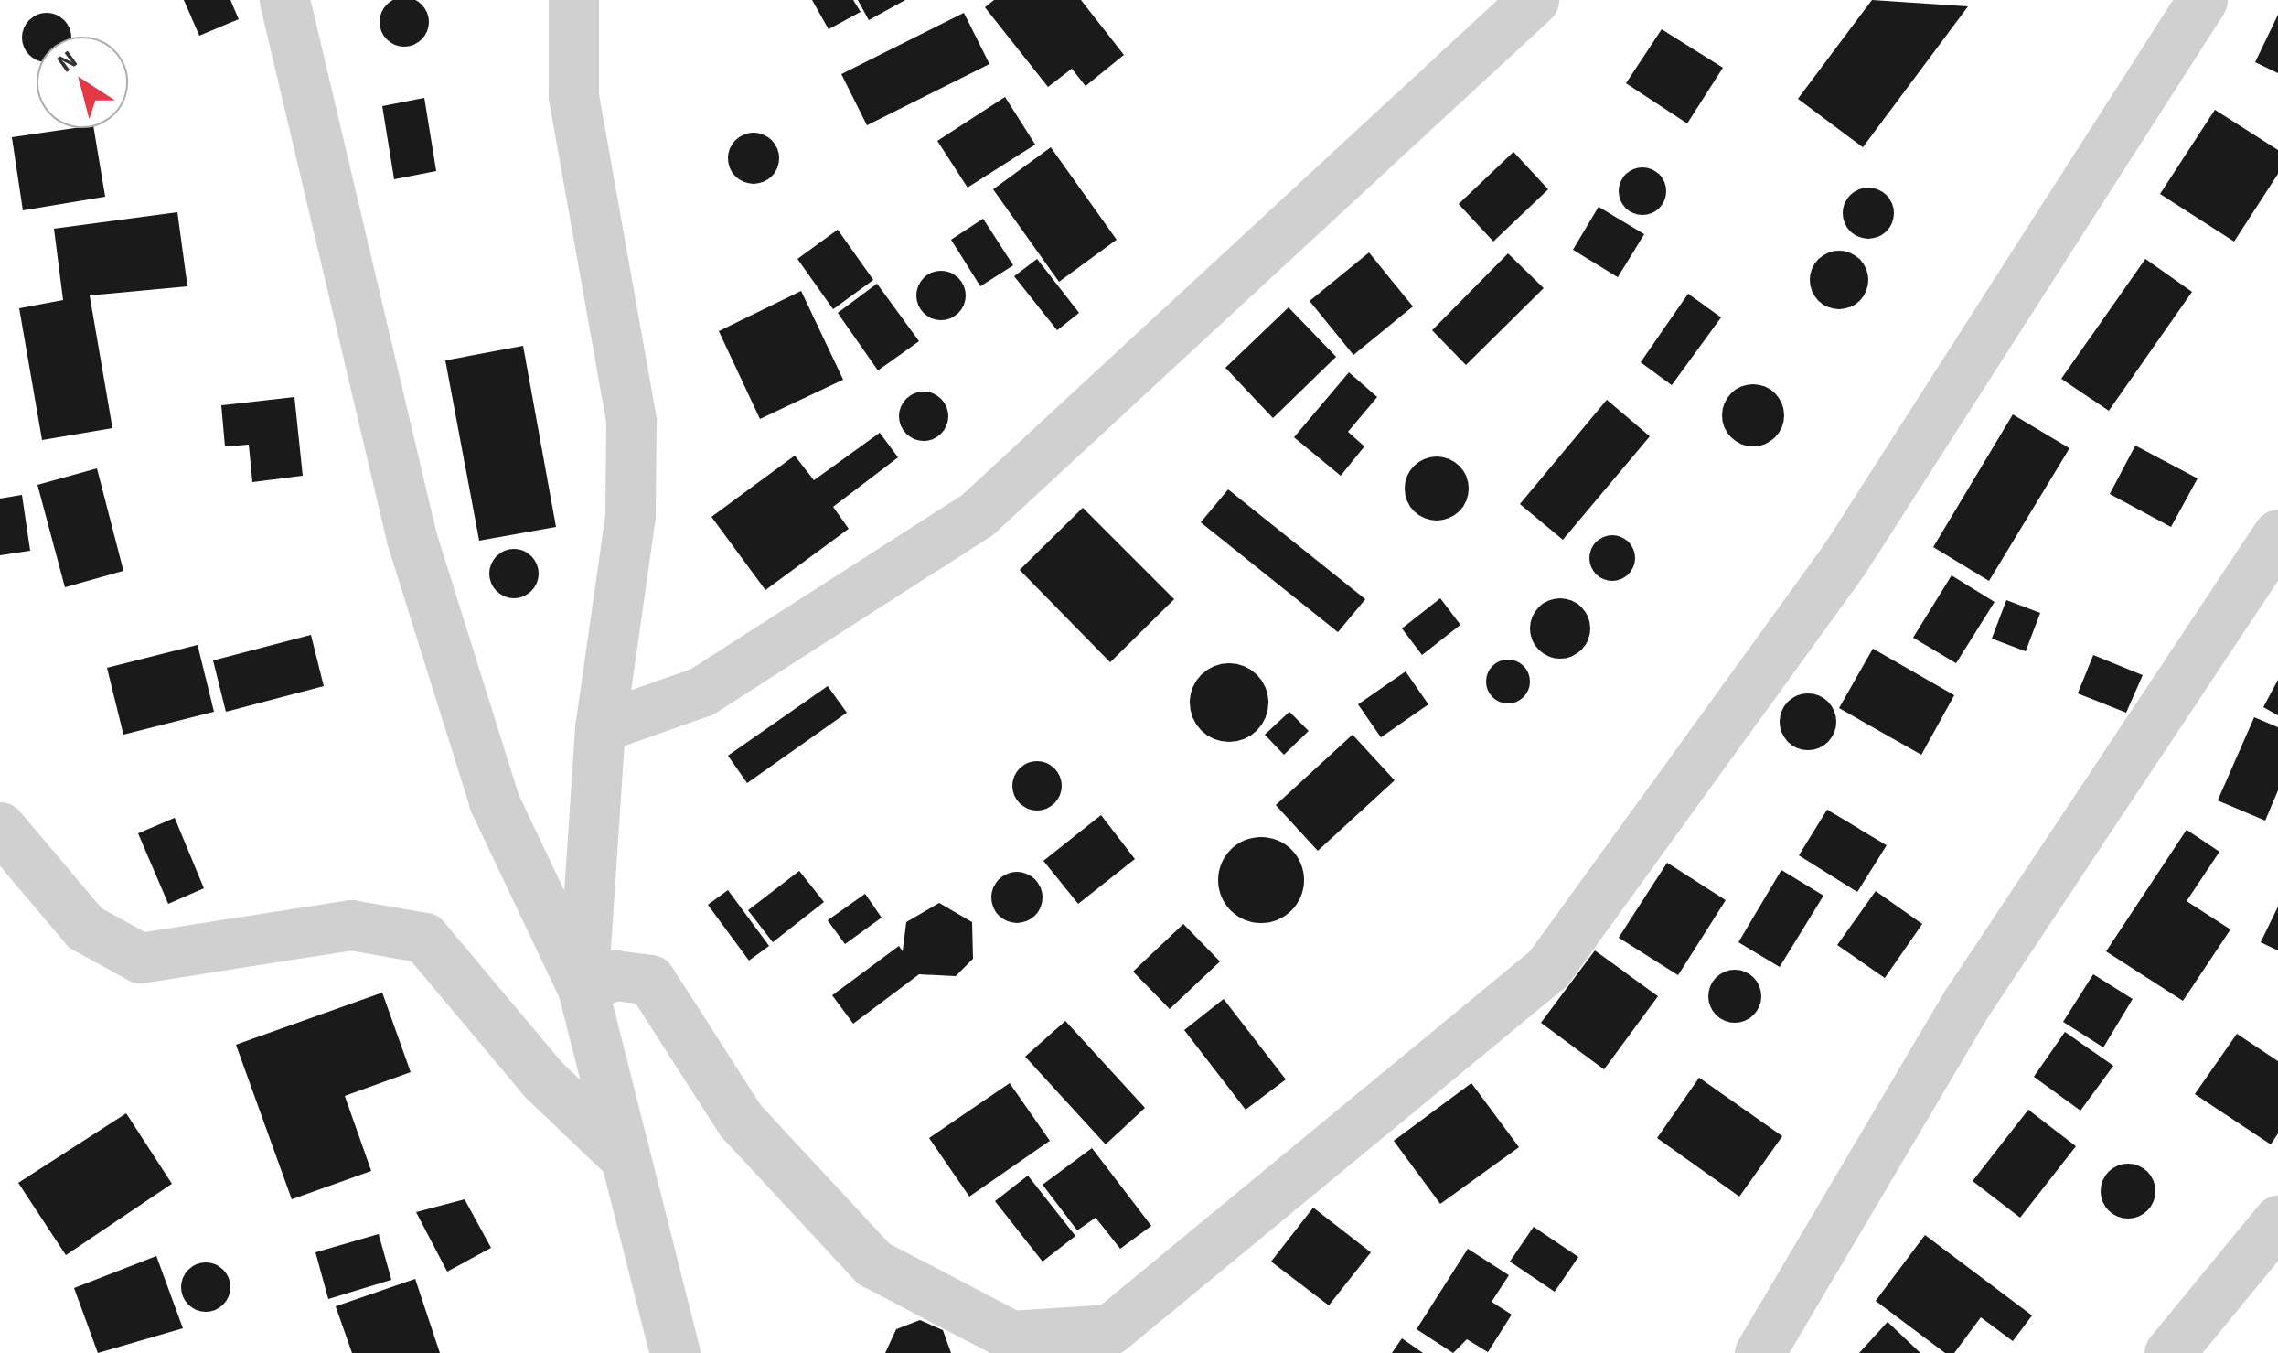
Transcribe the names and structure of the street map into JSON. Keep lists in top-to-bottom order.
{
  "north": "top left"
}
